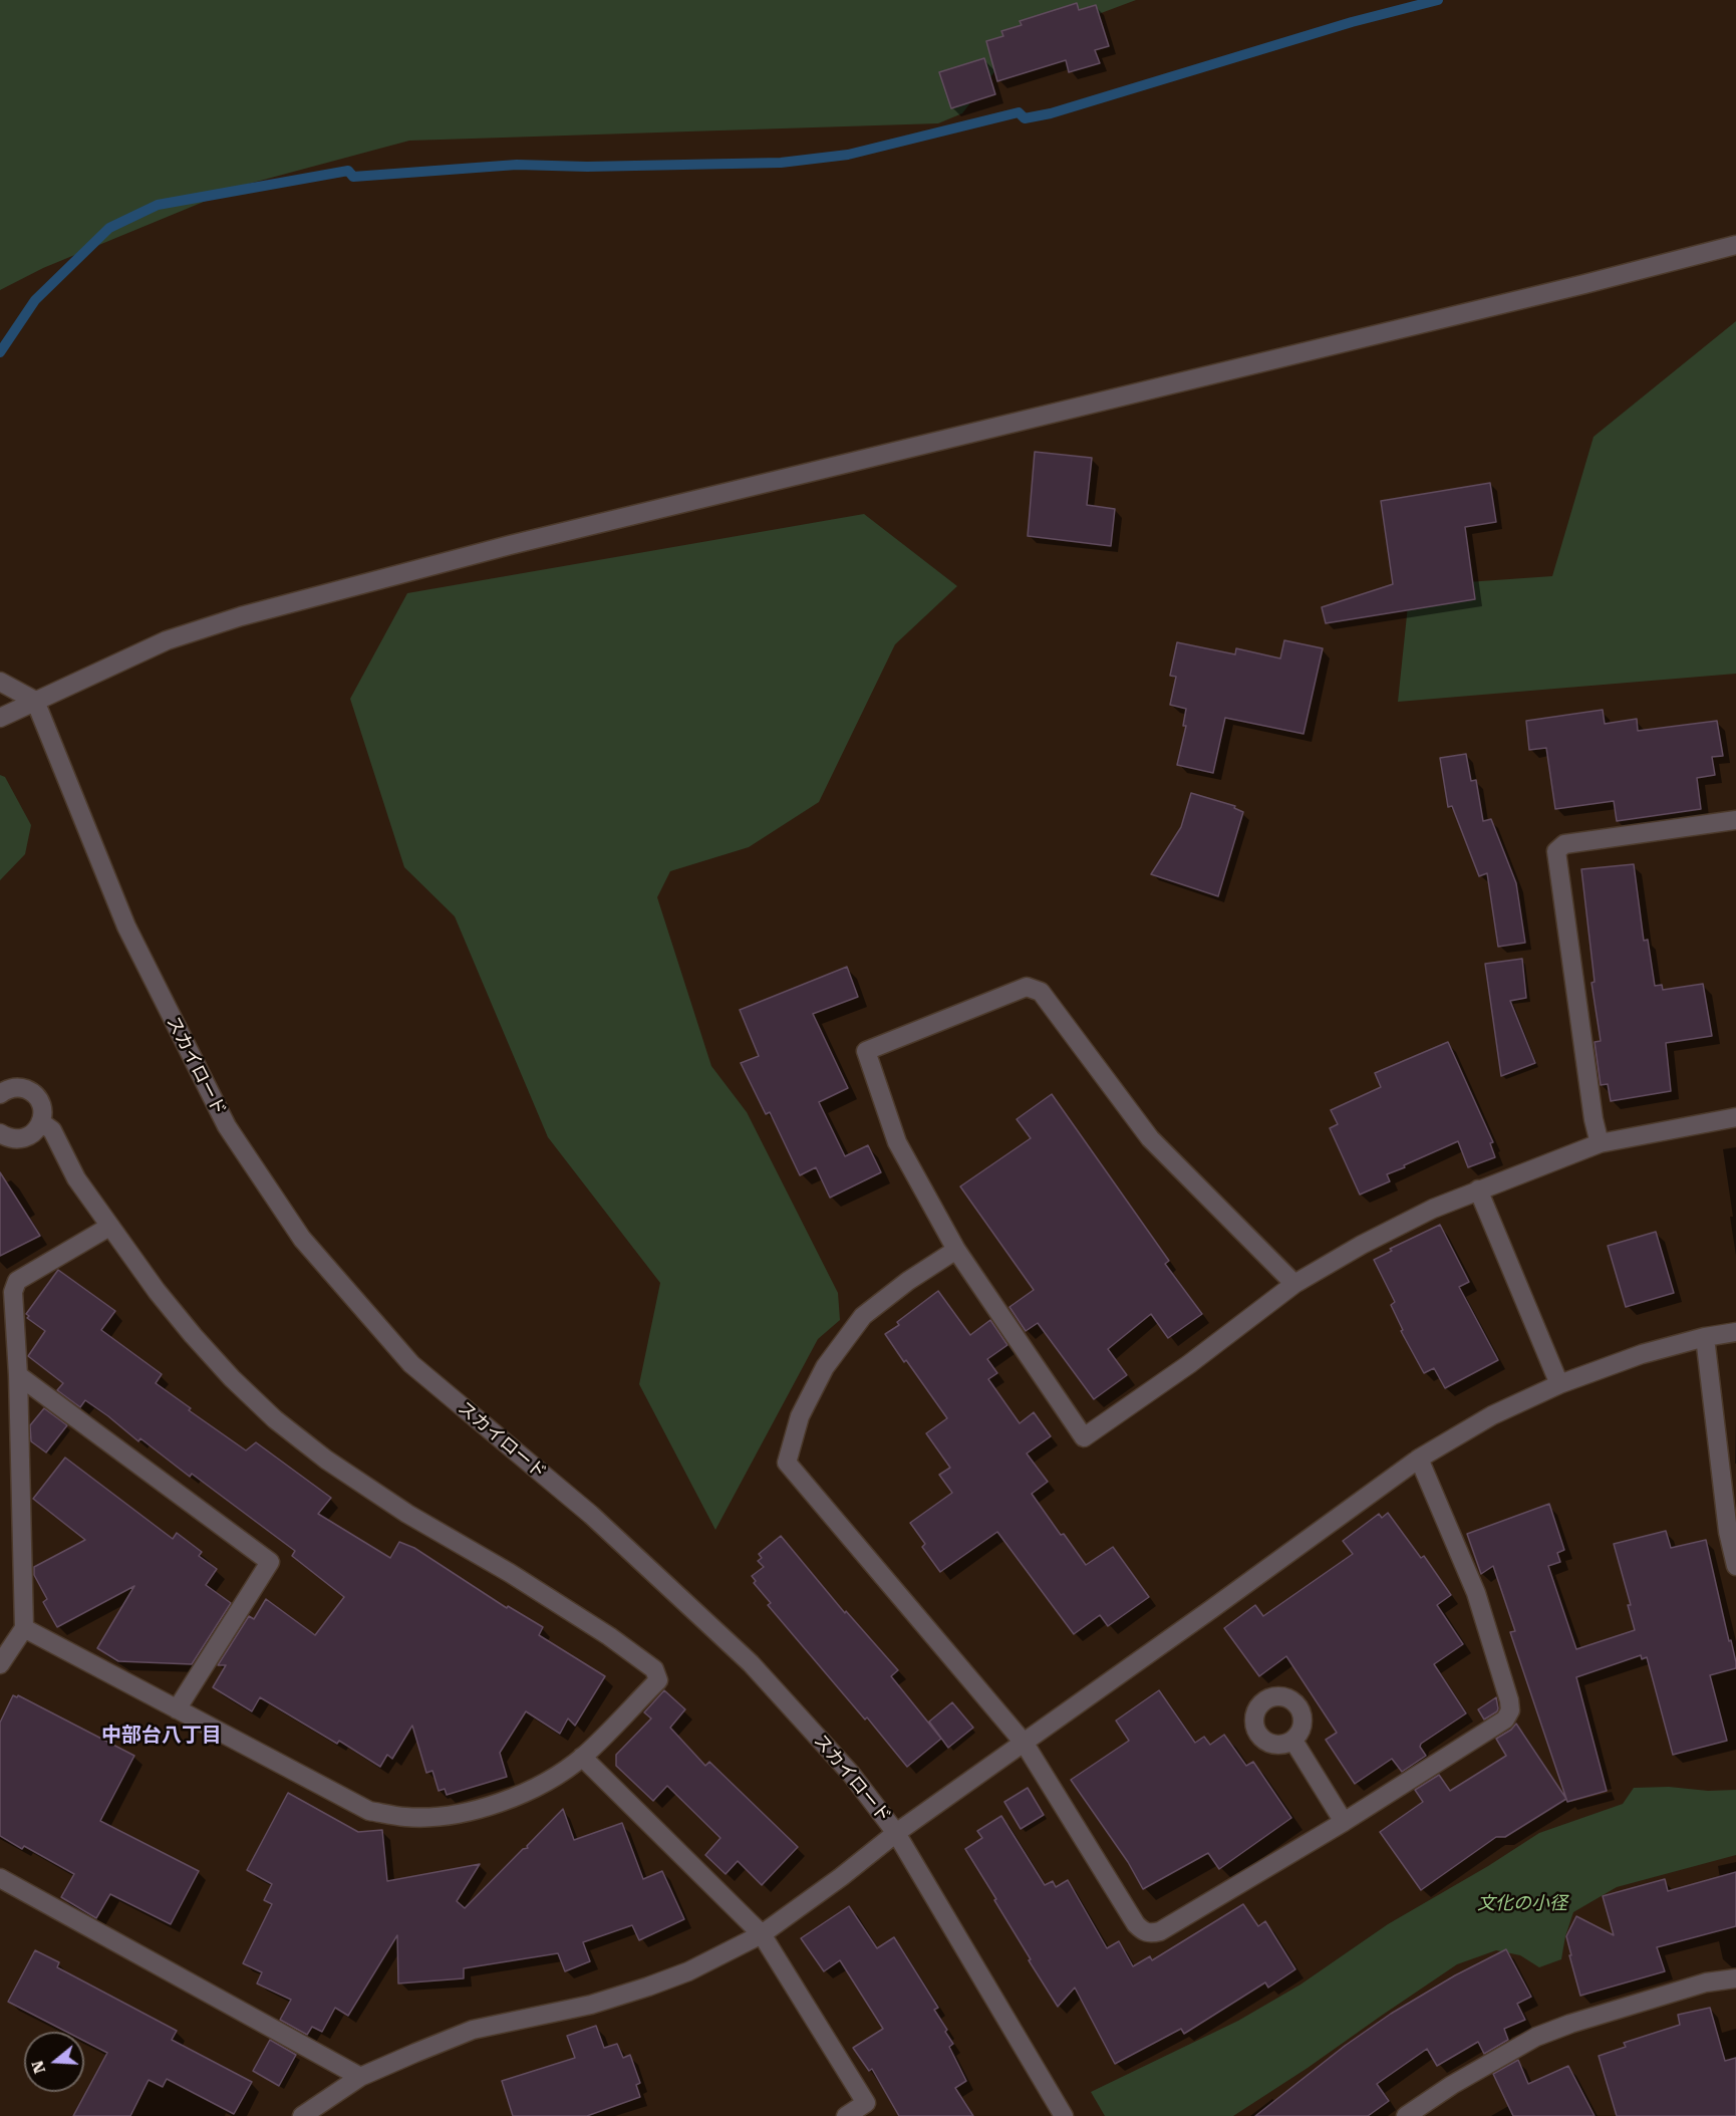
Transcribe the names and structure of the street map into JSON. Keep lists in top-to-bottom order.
{
  "streets": {
    "street": ["スカイロード"]
  },
  "districts": ["中部台八丁目"],
  "parks": ["文化の小径"],
  "north": "left"
}
